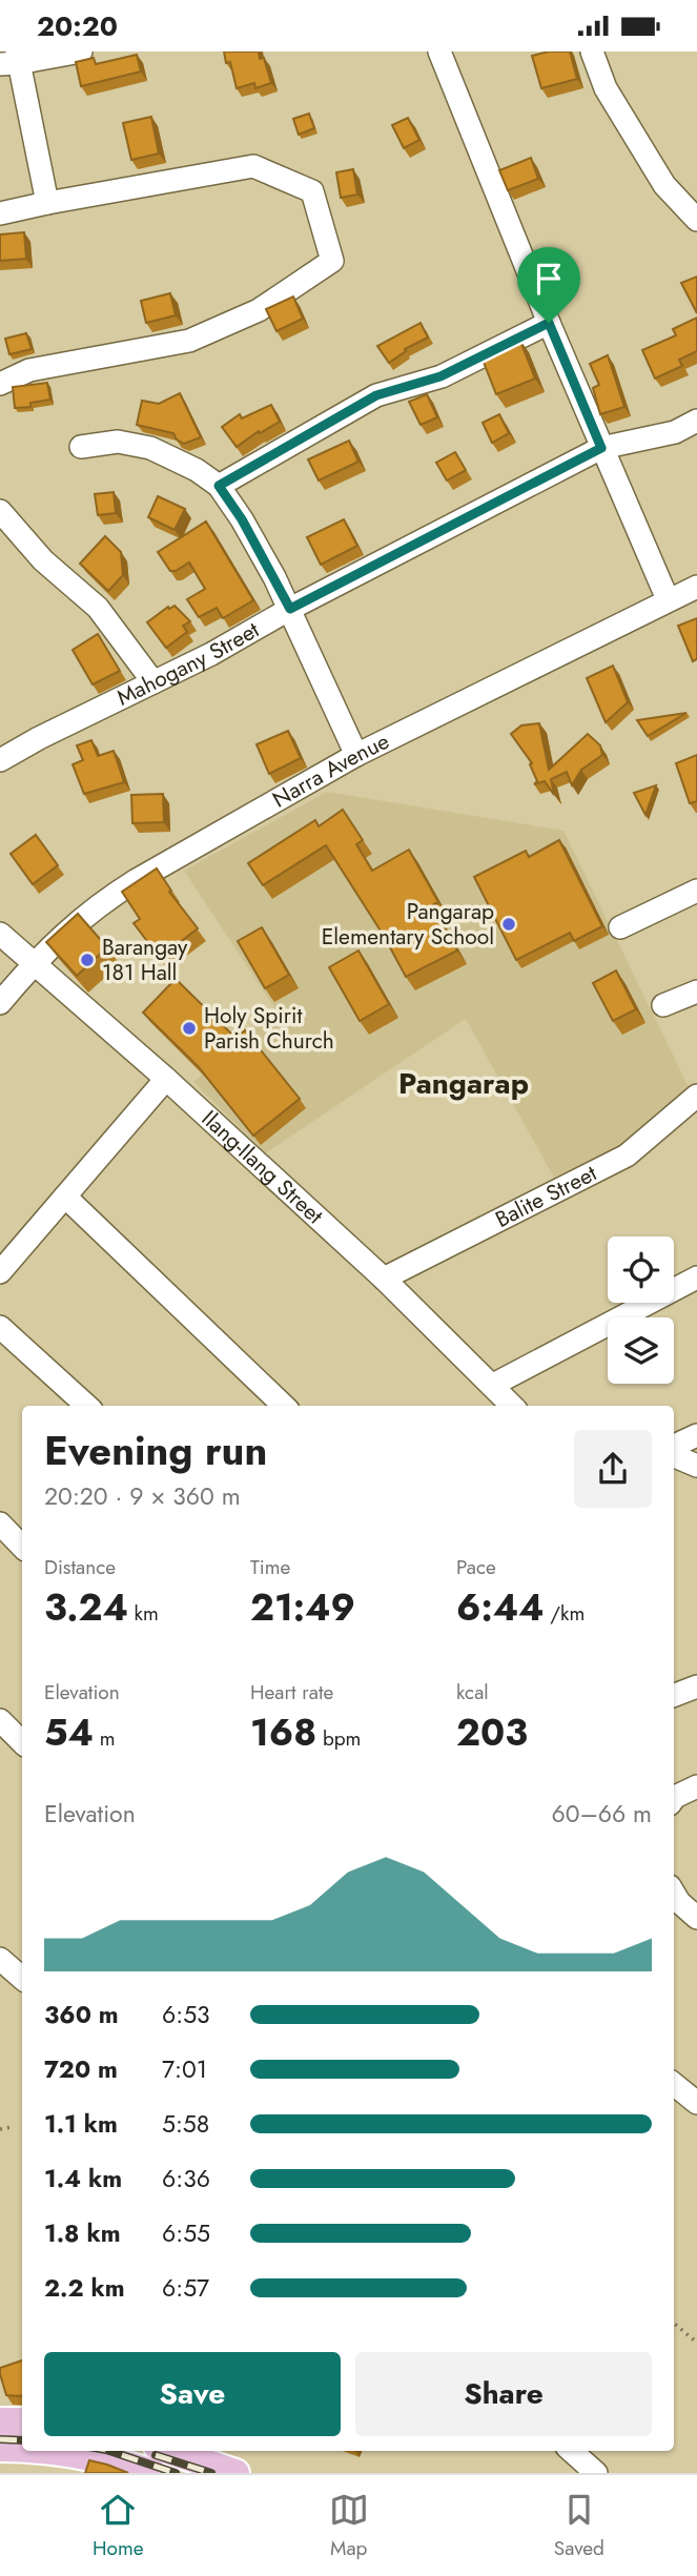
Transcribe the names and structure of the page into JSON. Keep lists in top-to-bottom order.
{
  "streets": {
    "street": [
      "Mahogany Street",
      "Narra Avenue",
      "Ilang-Ilang Street",
      "Balite Street"
    ]
  },
  "crossings": [
    ["Narra Avenue", "Ilang-Ilang Street"],
    ["Ilang-Ilang Street", "Balite Street"]
  ],
  "districts": ["Pangarap"],
  "places": ["Pangarap Elementary School", "Barangay 181 Hall", "Holy Spirit Parish Church"],
  "page": {
    "status": "20:20",
    "heading": ["Evening run", "20:20 · 9 × 360 m"],
    "stats": [
      ["Distance", "3.24 km"],
      ["Time", "21:49"],
      ["Pace", "6:44 /km"],
      ["Elevation", "54 m"],
      ["Heart rate", "168 bpm"],
      ["kcal", "203"]
    ],
    "chart": ["Elevation", "60–66 m"],
    "list": [
      {
        "name": "360 m",
        "note": "6:53"
      },
      {
        "name": "720 m",
        "note": "7:01"
      },
      {
        "name": "1.1 km",
        "note": "5:58"
      },
      {
        "name": "1.4 km",
        "note": "6:36"
      },
      {
        "name": "1.8 km",
        "note": "6:55"
      },
      {
        "name": "2.2 km",
        "note": "6:57"
      }
    ],
    "buttons": ["Save", "Share"],
    "tabs": ["Home", "Map", "Saved"]
  }
}
